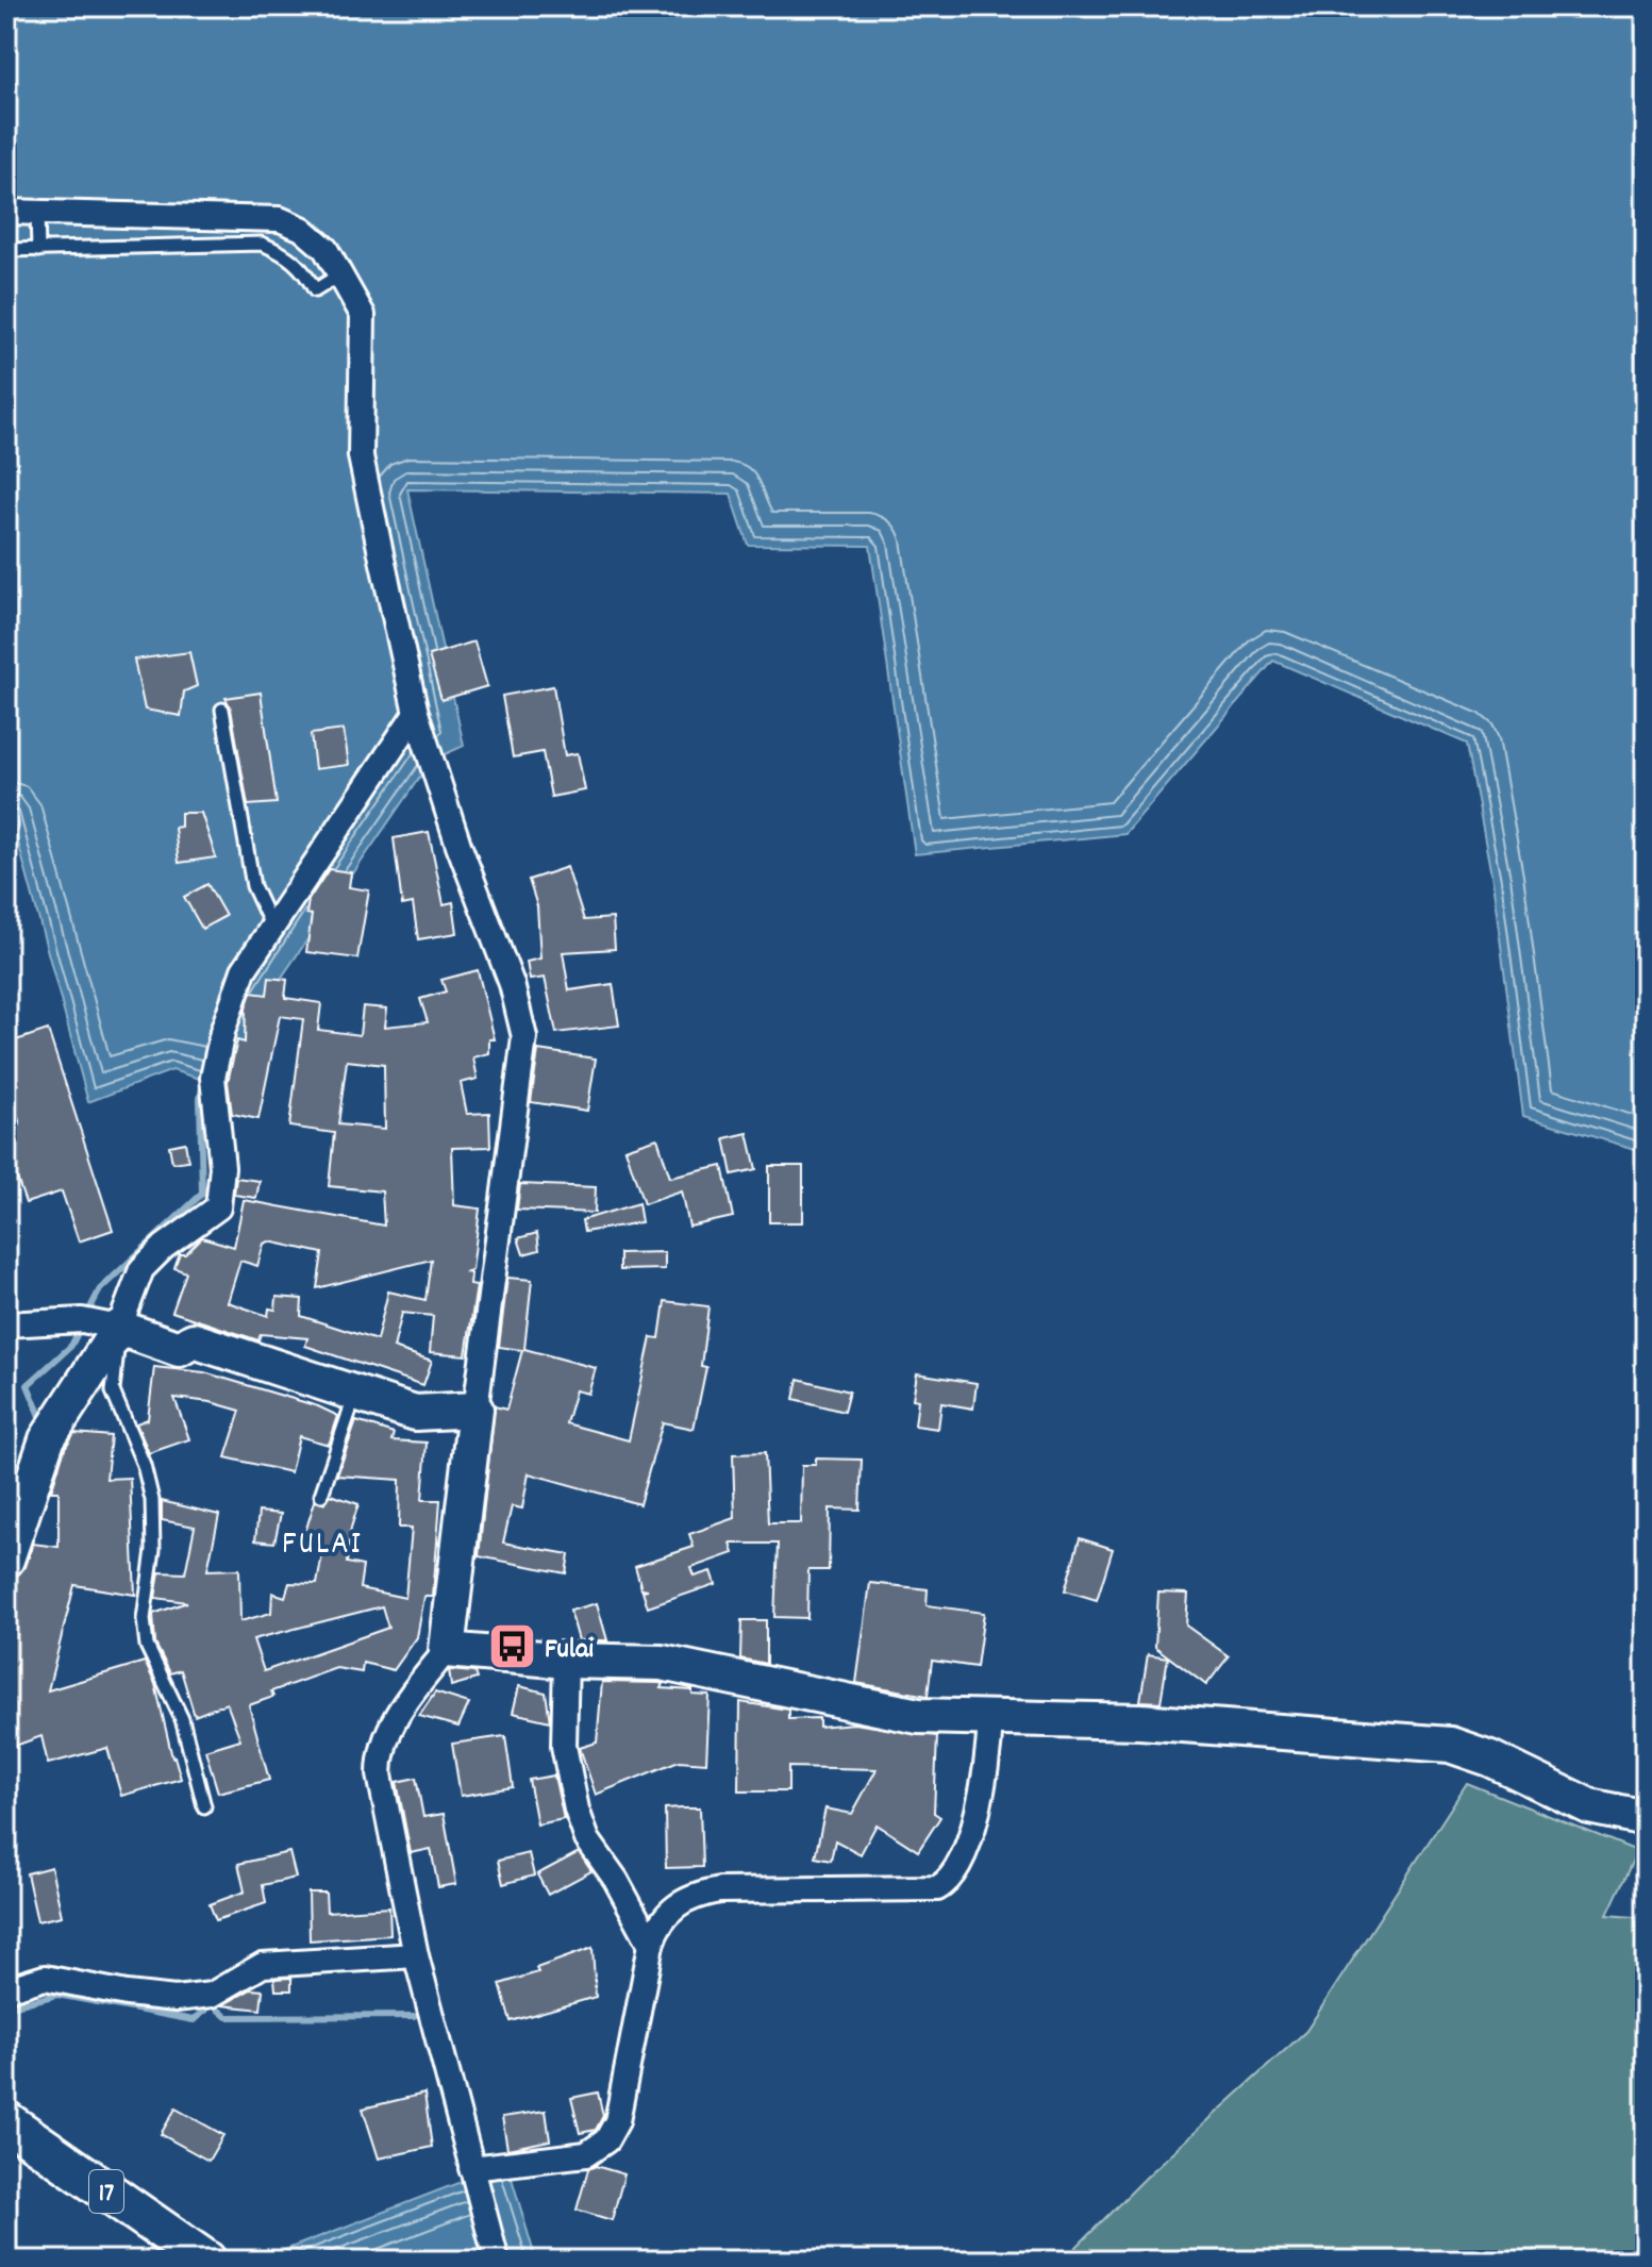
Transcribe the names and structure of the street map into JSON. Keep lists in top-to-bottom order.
{
  "streets": {
    "main road": ["17"]
  },
  "districts": ["FULAI"],
  "places": {
    "bus stop": ["Fulai"]
  }
}
